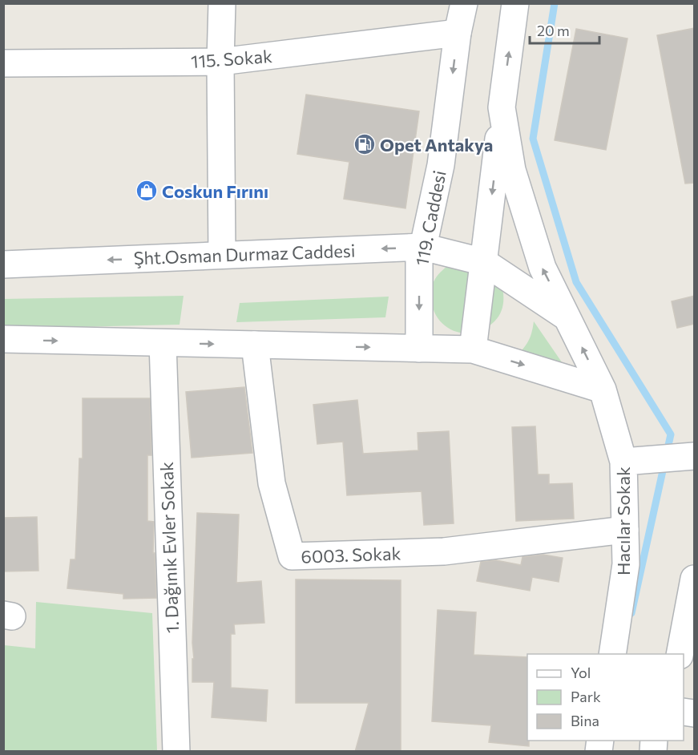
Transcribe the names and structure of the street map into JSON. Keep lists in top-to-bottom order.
{
  "streets": {
    "street": [
      "115. Sokak",
      "119. Caddesi",
      "Şht.Osman Durmaz Caddesi",
      "Hacılar Sokak",
      "1. Dağınık Evler Sokak",
      "6003. Sokak"
    ]
  },
  "crossings": [
    ["115. Sokak", "119. Caddesi"],
    ["119. Caddesi", "Şht.Osman Durmaz Caddesi"],
    ["Hacılar Sokak", "6003. Sokak"]
  ],
  "places": {
    "fuel station": ["Opet Antakya"],
    "shop": ["Coskun Fırını"]
  },
  "legend": ["Yol", "Park", "Bina"],
  "scale_bar": "20 m"
}
